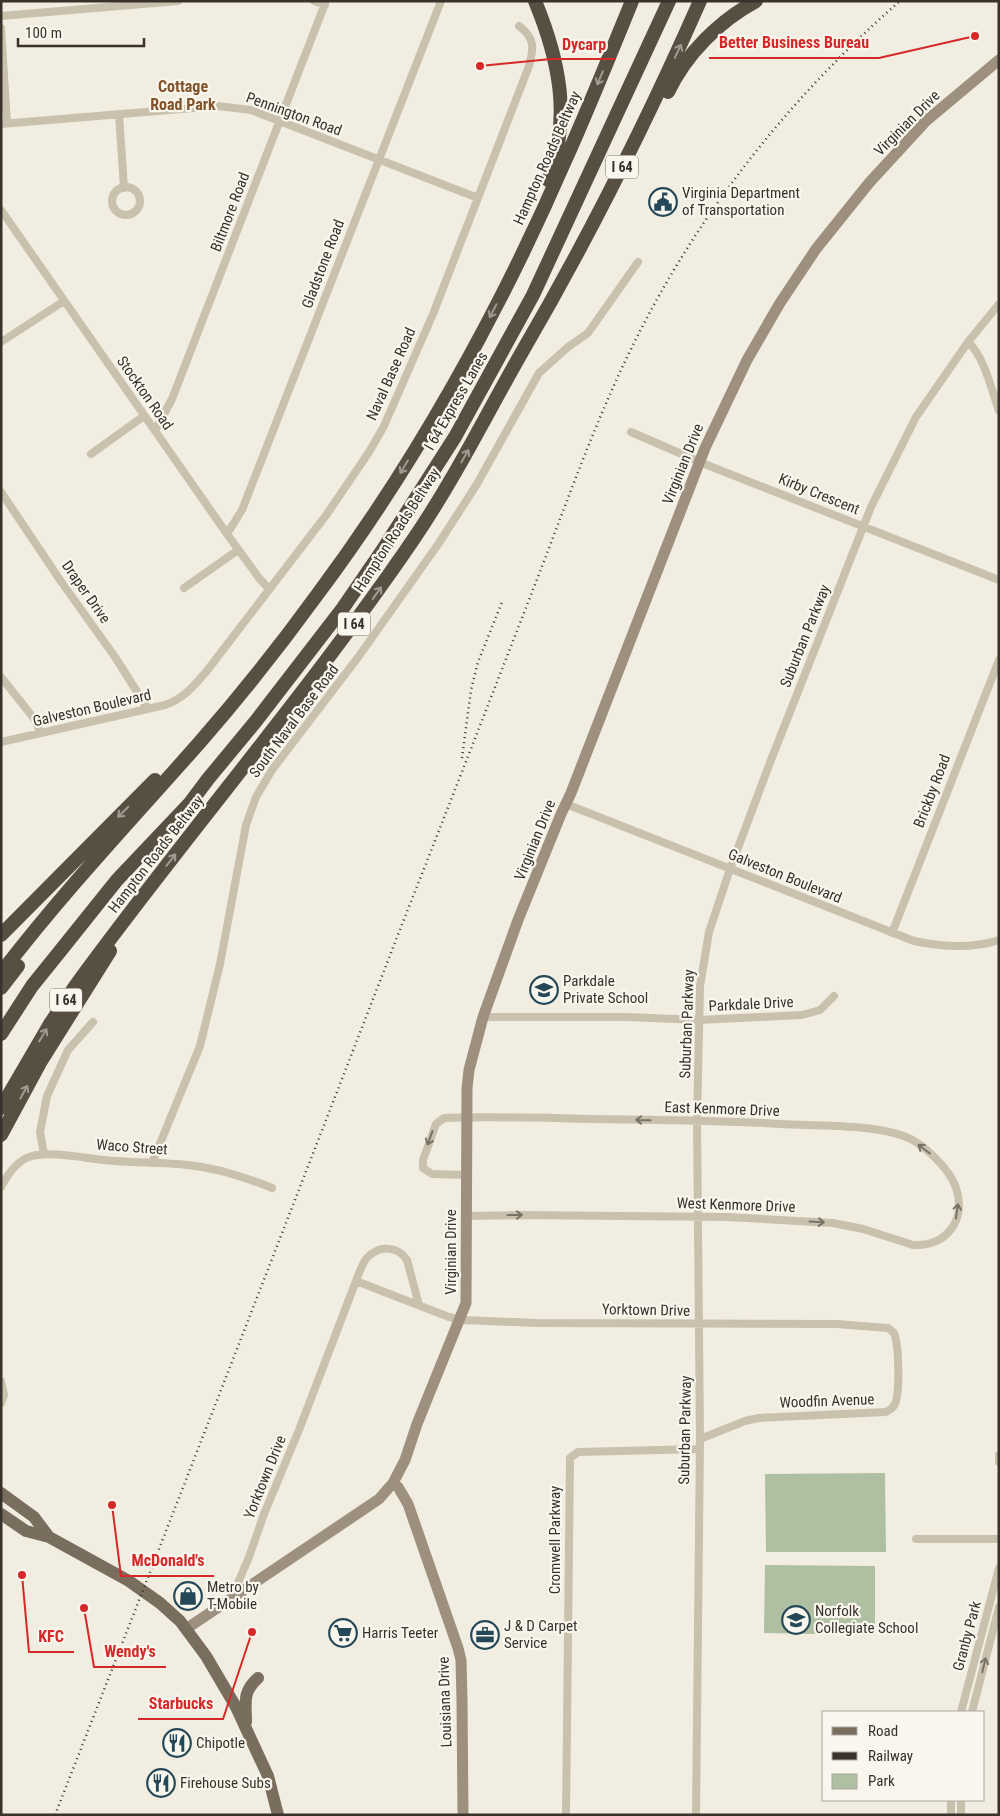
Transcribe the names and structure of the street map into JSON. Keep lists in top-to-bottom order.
{
  "streets": {
    "highway": ["Hampton Roads Beltway", "I 64", "I 64 Express Lanes"],
    "street": [
      "Pennington Road",
      "Virginian Drive",
      "Biltmore Road",
      "Gladstone Road",
      "Naval Base Road",
      "Stockton Road",
      "Kirby Crescent",
      "Draper Drive",
      "Suburban Parkway",
      "Galveston Boulevard",
      "South Naval Base Road",
      "Brickby Road",
      "Parkdale Drive",
      "East Kenmore Drive",
      "Waco Street",
      "West Kenmore Drive",
      "Yorktown Drive",
      "Woodfin Avenue",
      "Cromwell Parkway",
      "Granby Park",
      "Louisiana Drive"
    ]
  },
  "crossings": [
    ["Pennington Road", "Biltmore Road"],
    ["Pennington Road", "Gladstone Road"],
    ["Pennington Road", "Naval Base Road"],
    ["Virginian Drive", "Kirby Crescent"],
    ["Virginian Drive", "Galveston Boulevard"],
    ["Virginian Drive", "Parkdale Drive"],
    ["Virginian Drive", "East Kenmore Drive"],
    ["Virginian Drive", "West Kenmore Drive"],
    ["Virginian Drive", "Yorktown Drive"],
    ["Virginian Drive", "Louisiana Drive"],
    ["I 64", "I 64 Express Lanes"],
    ["Biltmore Road", "Stockton Road"],
    ["Gladstone Road", "Stockton Road"],
    ["Naval Base Road", "Stockton Road"],
    ["Naval Base Road", "Galveston Boulevard"],
    ["Kirby Crescent", "Suburban Parkway"],
    ["Draper Drive", "Galveston Boulevard"],
    ["Suburban Parkway", "Galveston Boulevard"],
    ["Suburban Parkway", "Parkdale Drive"],
    ["Suburban Parkway", "East Kenmore Drive"],
    ["Suburban Parkway", "West Kenmore Drive"],
    ["Suburban Parkway", "Yorktown Drive"],
    ["Suburban Parkway", "Woodfin Avenue"],
    ["Suburban Parkway", "Cromwell Parkway"],
    ["Galveston Boulevard", "Brickby Road"],
    ["South Naval Base Road", "Waco Street"],
    ["East Kenmore Drive", "West Kenmore Drive"],
    ["Yorktown Drive", "Woodfin Avenue"]
  ],
  "one_way": ["West Kenmore Drive"],
  "districts": ["Cottage Road Park"],
  "places": {
    "other": [
      "Better Business Bureau",
      "Dycarp",
      "McDonald's",
      "KFC",
      "Wendy's",
      "Starbucks"
    ],
    "public building": ["Virginia Department of Transportation"],
    "school or university": ["Parkdale Private School", "Norfolk Collegiate School"],
    "shop": ["Metro by T-Mobile"],
    "supermarket": ["Harris Teeter"],
    "office": ["J & D Carpet Service"],
    "restaurant": ["Chipotle", "Firehouse Subs"]
  },
  "legend": ["Road", "Railway", "Park"],
  "scale_bar": "100 m"
}
